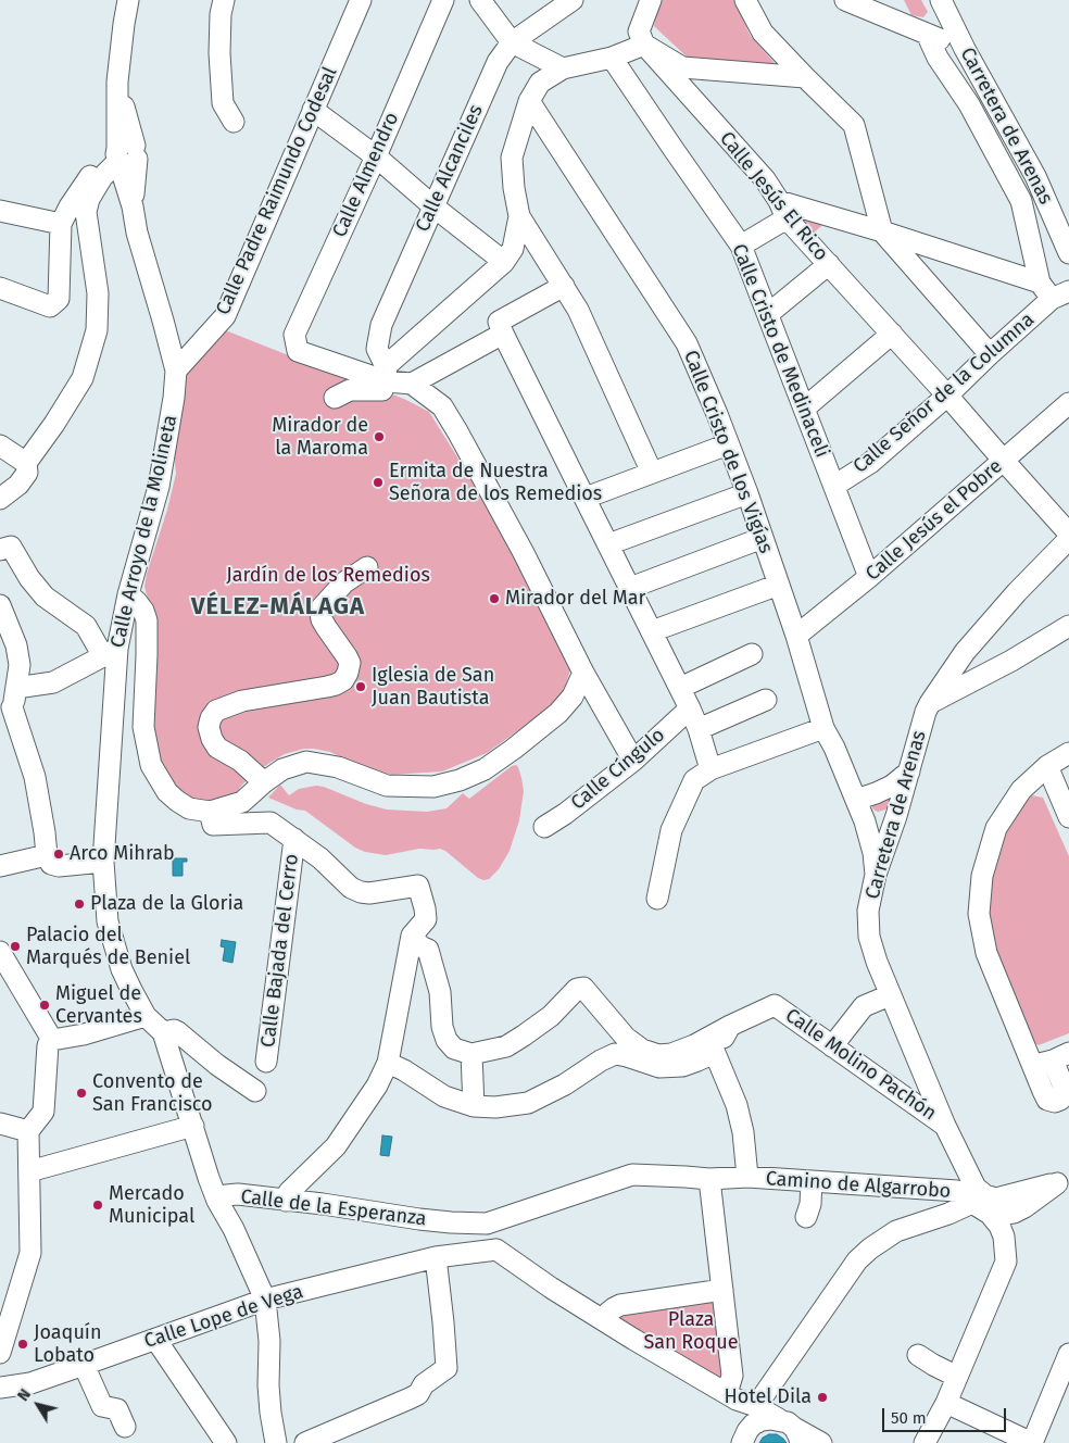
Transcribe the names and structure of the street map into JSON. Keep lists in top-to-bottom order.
{
  "streets": {
    "street": [
      "Carretera de Arenas",
      "Calle Alcanciles",
      "Calle Almendro",
      "Calle Padre Raimundo Codesal",
      "Calle Jesús El Rico",
      "Calle Cristo de Medinaceli",
      "Calle Señor de la Columna",
      "Calle Cristo de los Vigías",
      "Calle Jesús el Pobre",
      "Calle Arroyo de la Molineta",
      "Calle Cíngulo",
      "Calle Bajada del Cerro",
      "Calle Molino Pachón",
      "Camino de Algarrobo",
      "Calle de la Esperanza",
      "Calle Lope de Vega"
    ]
  },
  "crossings": [
    ["Carretera de Arenas", "Calle Cristo de los Vigías"],
    ["Carretera de Arenas", "Calle Molino Pachón"],
    ["Carretera de Arenas", "Camino de Algarrobo"],
    ["Calle Alcanciles", "Calle Almendro"],
    ["Calle Padre Raimundo Codesal", "Calle Arroyo de la Molineta"],
    ["Calle Jesús El Rico", "Calle Señor de la Columna"],
    ["Calle Jesús El Rico", "Calle Jesús el Pobre"],
    ["Calle Cristo de Medinaceli", "Calle Señor de la Columna"],
    ["Calle Cristo de Medinaceli", "Calle Jesús el Pobre"],
    ["Calle Cristo de los Vigías", "Calle Jesús el Pobre"],
    ["Camino de Algarrobo", "Calle de la Esperanza"]
  ],
  "districts": ["VÉLEZ-MÁLAGA"],
  "parks": ["Jardín de los Remedios", "Plaza San Roque"],
  "places": [
    "Mirador de la Maroma",
    "Ermita de Nuestra Señora de los Remedios",
    "Mirador del Mar",
    "Iglesia de San Juan Bautista",
    "Arco Mihrab",
    "Plaza de la Gloria",
    "Palacio del Marqués de Beniel",
    "Miguel de Cervantes",
    "Convento de San Francisco",
    "Mercado Municipal",
    "Joaquín Lobato",
    "Hotel Dila"
  ],
  "scale_bar": "50 m",
  "north": "top left"
}
